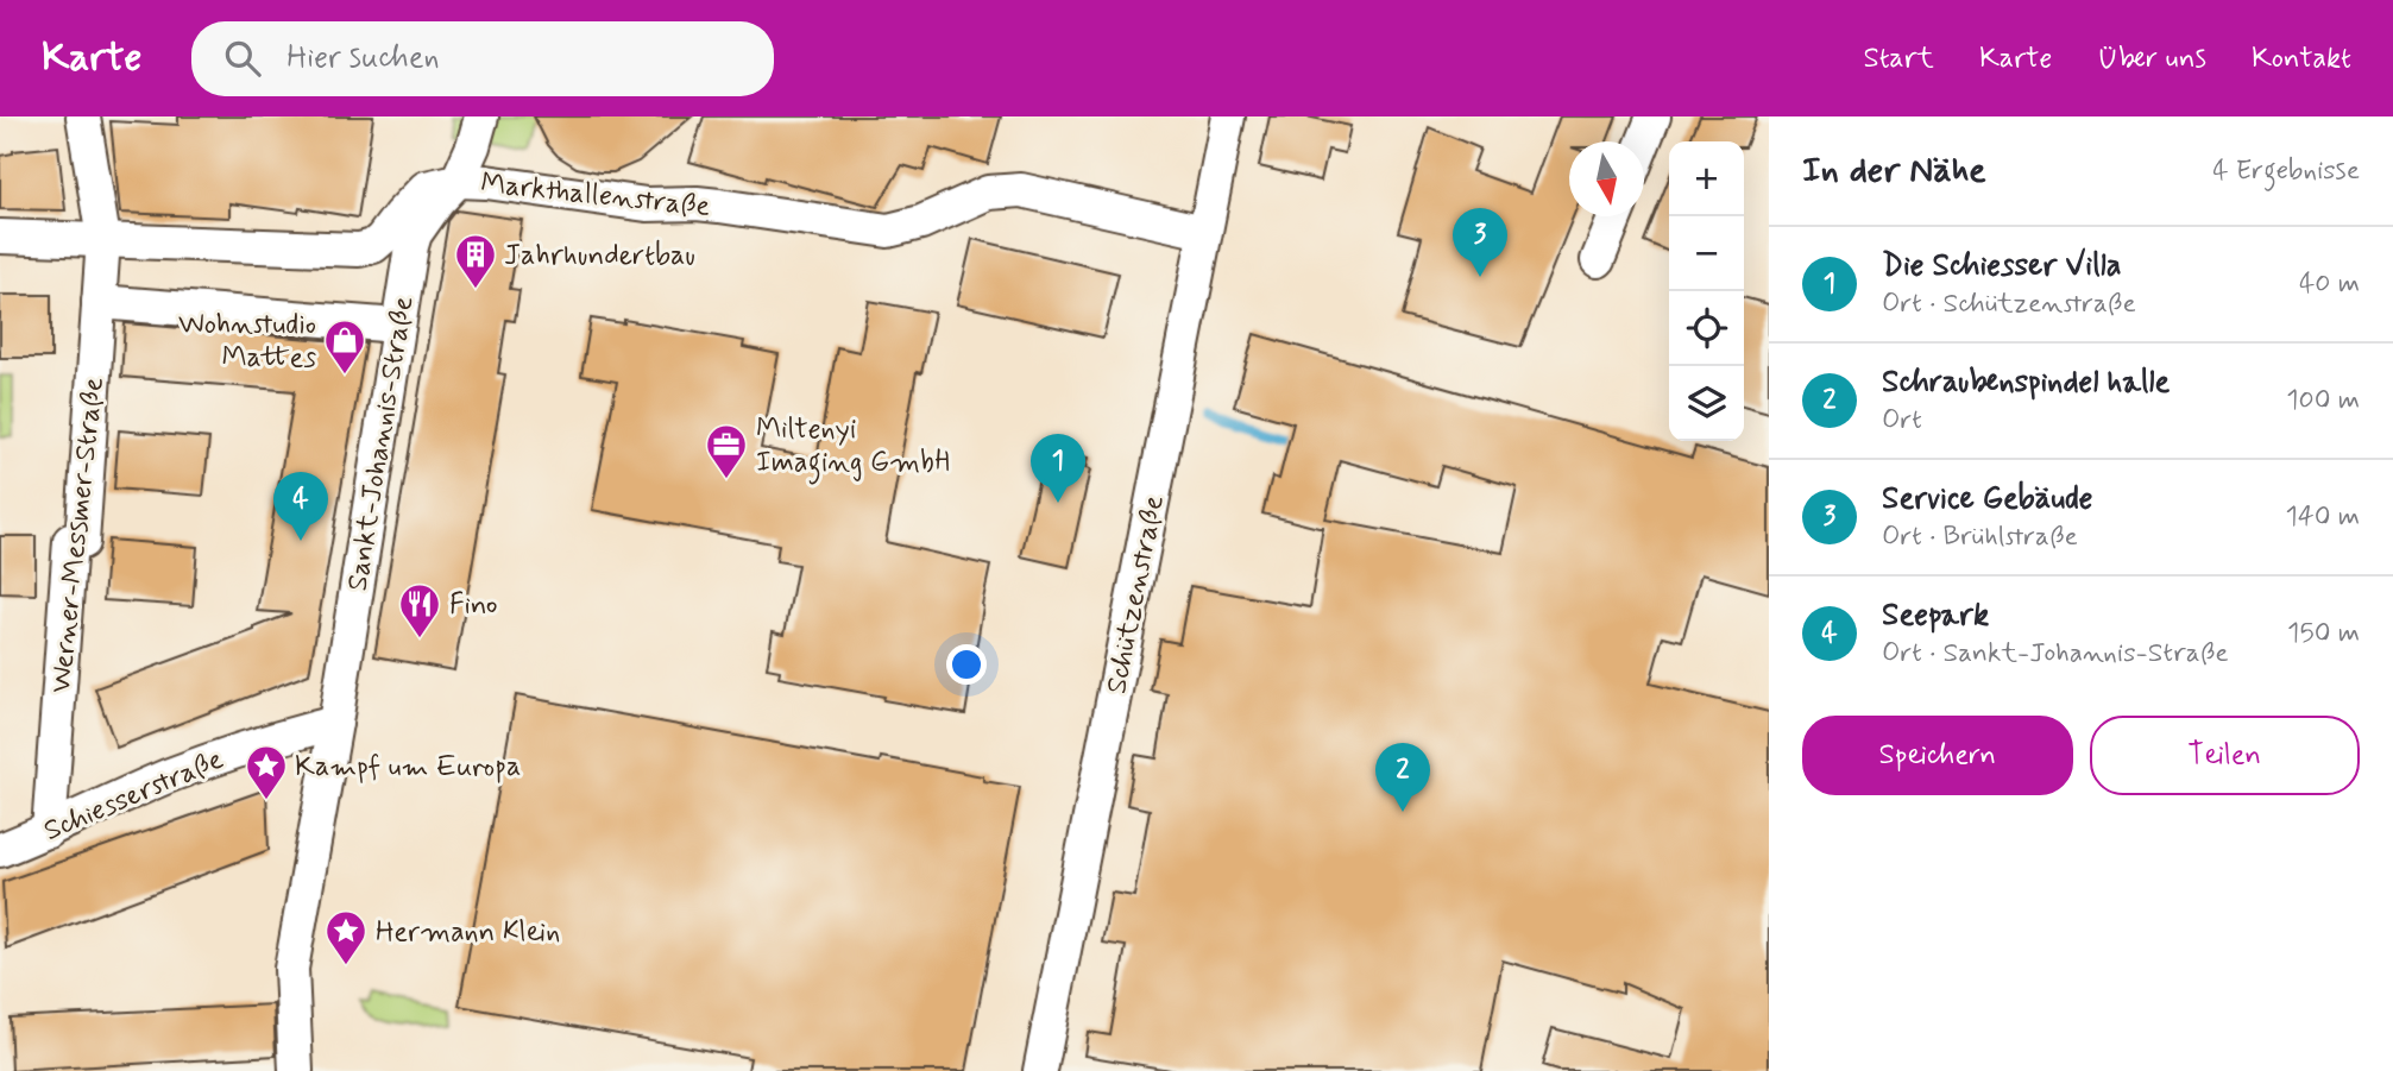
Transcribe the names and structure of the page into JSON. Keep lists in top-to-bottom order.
{
  "streets": {
    "street": [
      "Markthallenstraße",
      "Sankt-Johannis-Straße",
      "Werner-Messmer-Straße",
      "Schützenstraße",
      "Schiesserstraße"
    ]
  },
  "crossings": [
    ["Markthallenstraße", "Sankt-Johannis-Straße"],
    ["Markthallenstraße", "Werner-Messmer-Straße"],
    ["Markthallenstraße", "Schützenstraße"],
    ["Sankt-Johannis-Straße", "Schiesserstraße"],
    ["Werner-Messmer-Straße", "Schiesserstraße"]
  ],
  "places": {
    "building": ["Jahrhundertbau"],
    "shop": ["Wohnstudio Mattes"],
    "office": ["Miltenyi Imaging GmbH"],
    "restaurant": ["Fino"],
    "place": ["Kampf um Europa", "Hermann Klein"]
  },
  "north": "bottom",
  "page": {
    "header": "Karte",
    "search": "Hier suchen",
    "nav": [
      "Start",
      "Karte",
      "Über uns",
      "Kontakt"
    ],
    "heading": ["In der Nähe", "4 Ergebnisse"],
    "map_buttons": ["+", "−"],
    "pins": [
      "3",
      "1",
      "4",
      "2"
    ],
    "list": [
      {
        "mark": "1",
        "name": "Die Schiesser Villa",
        "note": "Ort · Schützenstraße",
        "value": "40 m"
      },
      {
        "mark": "2",
        "name": "Schraubenspindel halle",
        "note": "Ort",
        "value": "100 m"
      },
      {
        "mark": "3",
        "name": "Service Gebäude",
        "note": "Ort · Brühlstraße",
        "value": "140 m"
      },
      {
        "mark": "4",
        "name": "Seepark",
        "note": "Ort · Sankt-Johannis-Straße",
        "value": "150 m"
      }
    ],
    "buttons": ["Speichern", "Teilen"]
  }
}
